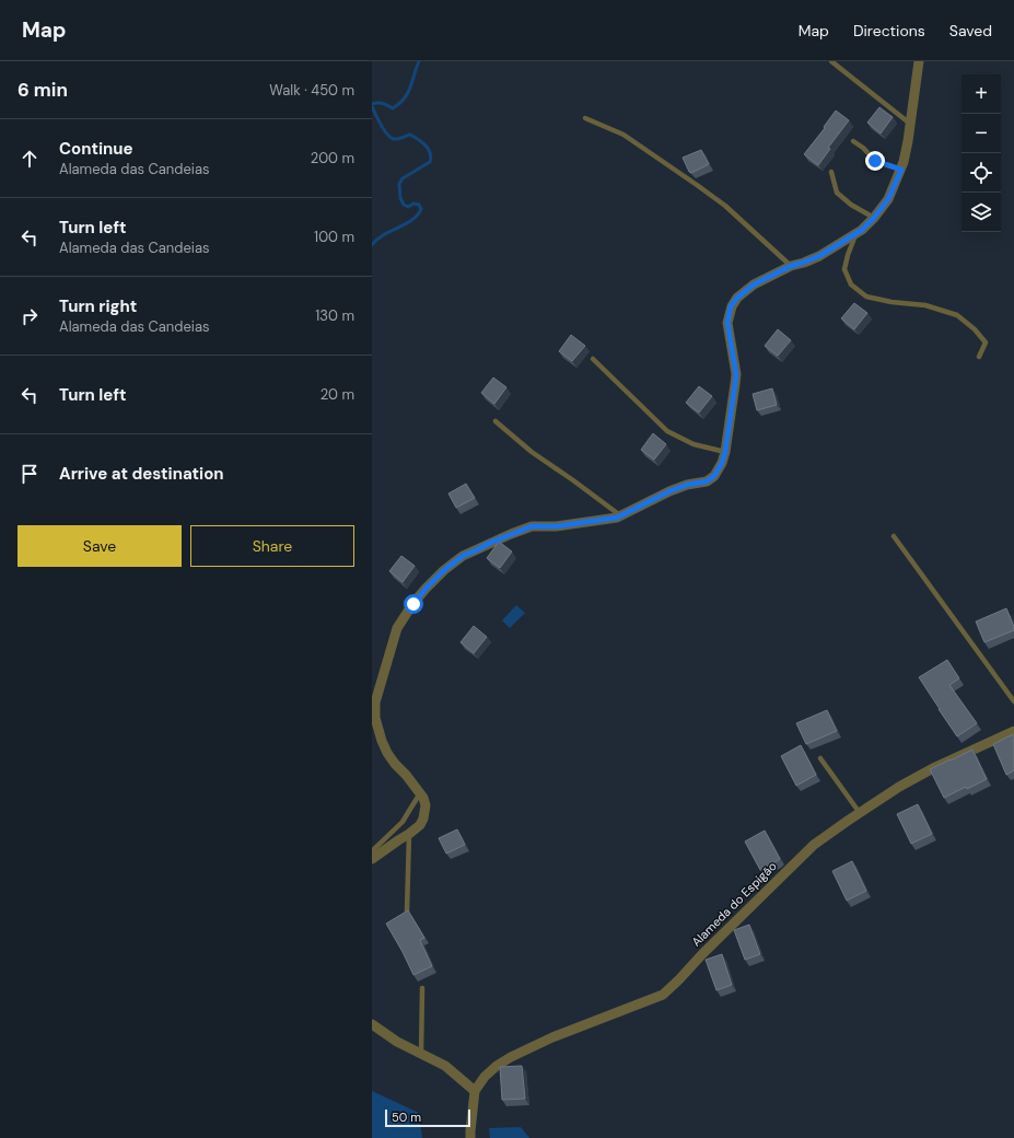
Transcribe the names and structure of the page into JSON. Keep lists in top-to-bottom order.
{
  "streets": {
    "street": ["Alameda do Espigão"]
  },
  "scale_bar": "50 m",
  "page": {
    "header": "Map",
    "nav": ["Map", "Directions", "Saved"],
    "heading": ["6 min", "Walk · 450 m"],
    "map_buttons": ["+", "−"],
    "list": [
      ["Continue", "Alameda das Candeias", "200 m"],
      ["Turn left", "Alameda das Candeias", "100 m"],
      ["Turn right", "Alameda das Candeias", "130 m"],
      ["Turn left", "20 m"],
      "Arrive at destination"
    ],
    "buttons": ["Save", "Share"],
    "scale": "50 m"
  }
}
